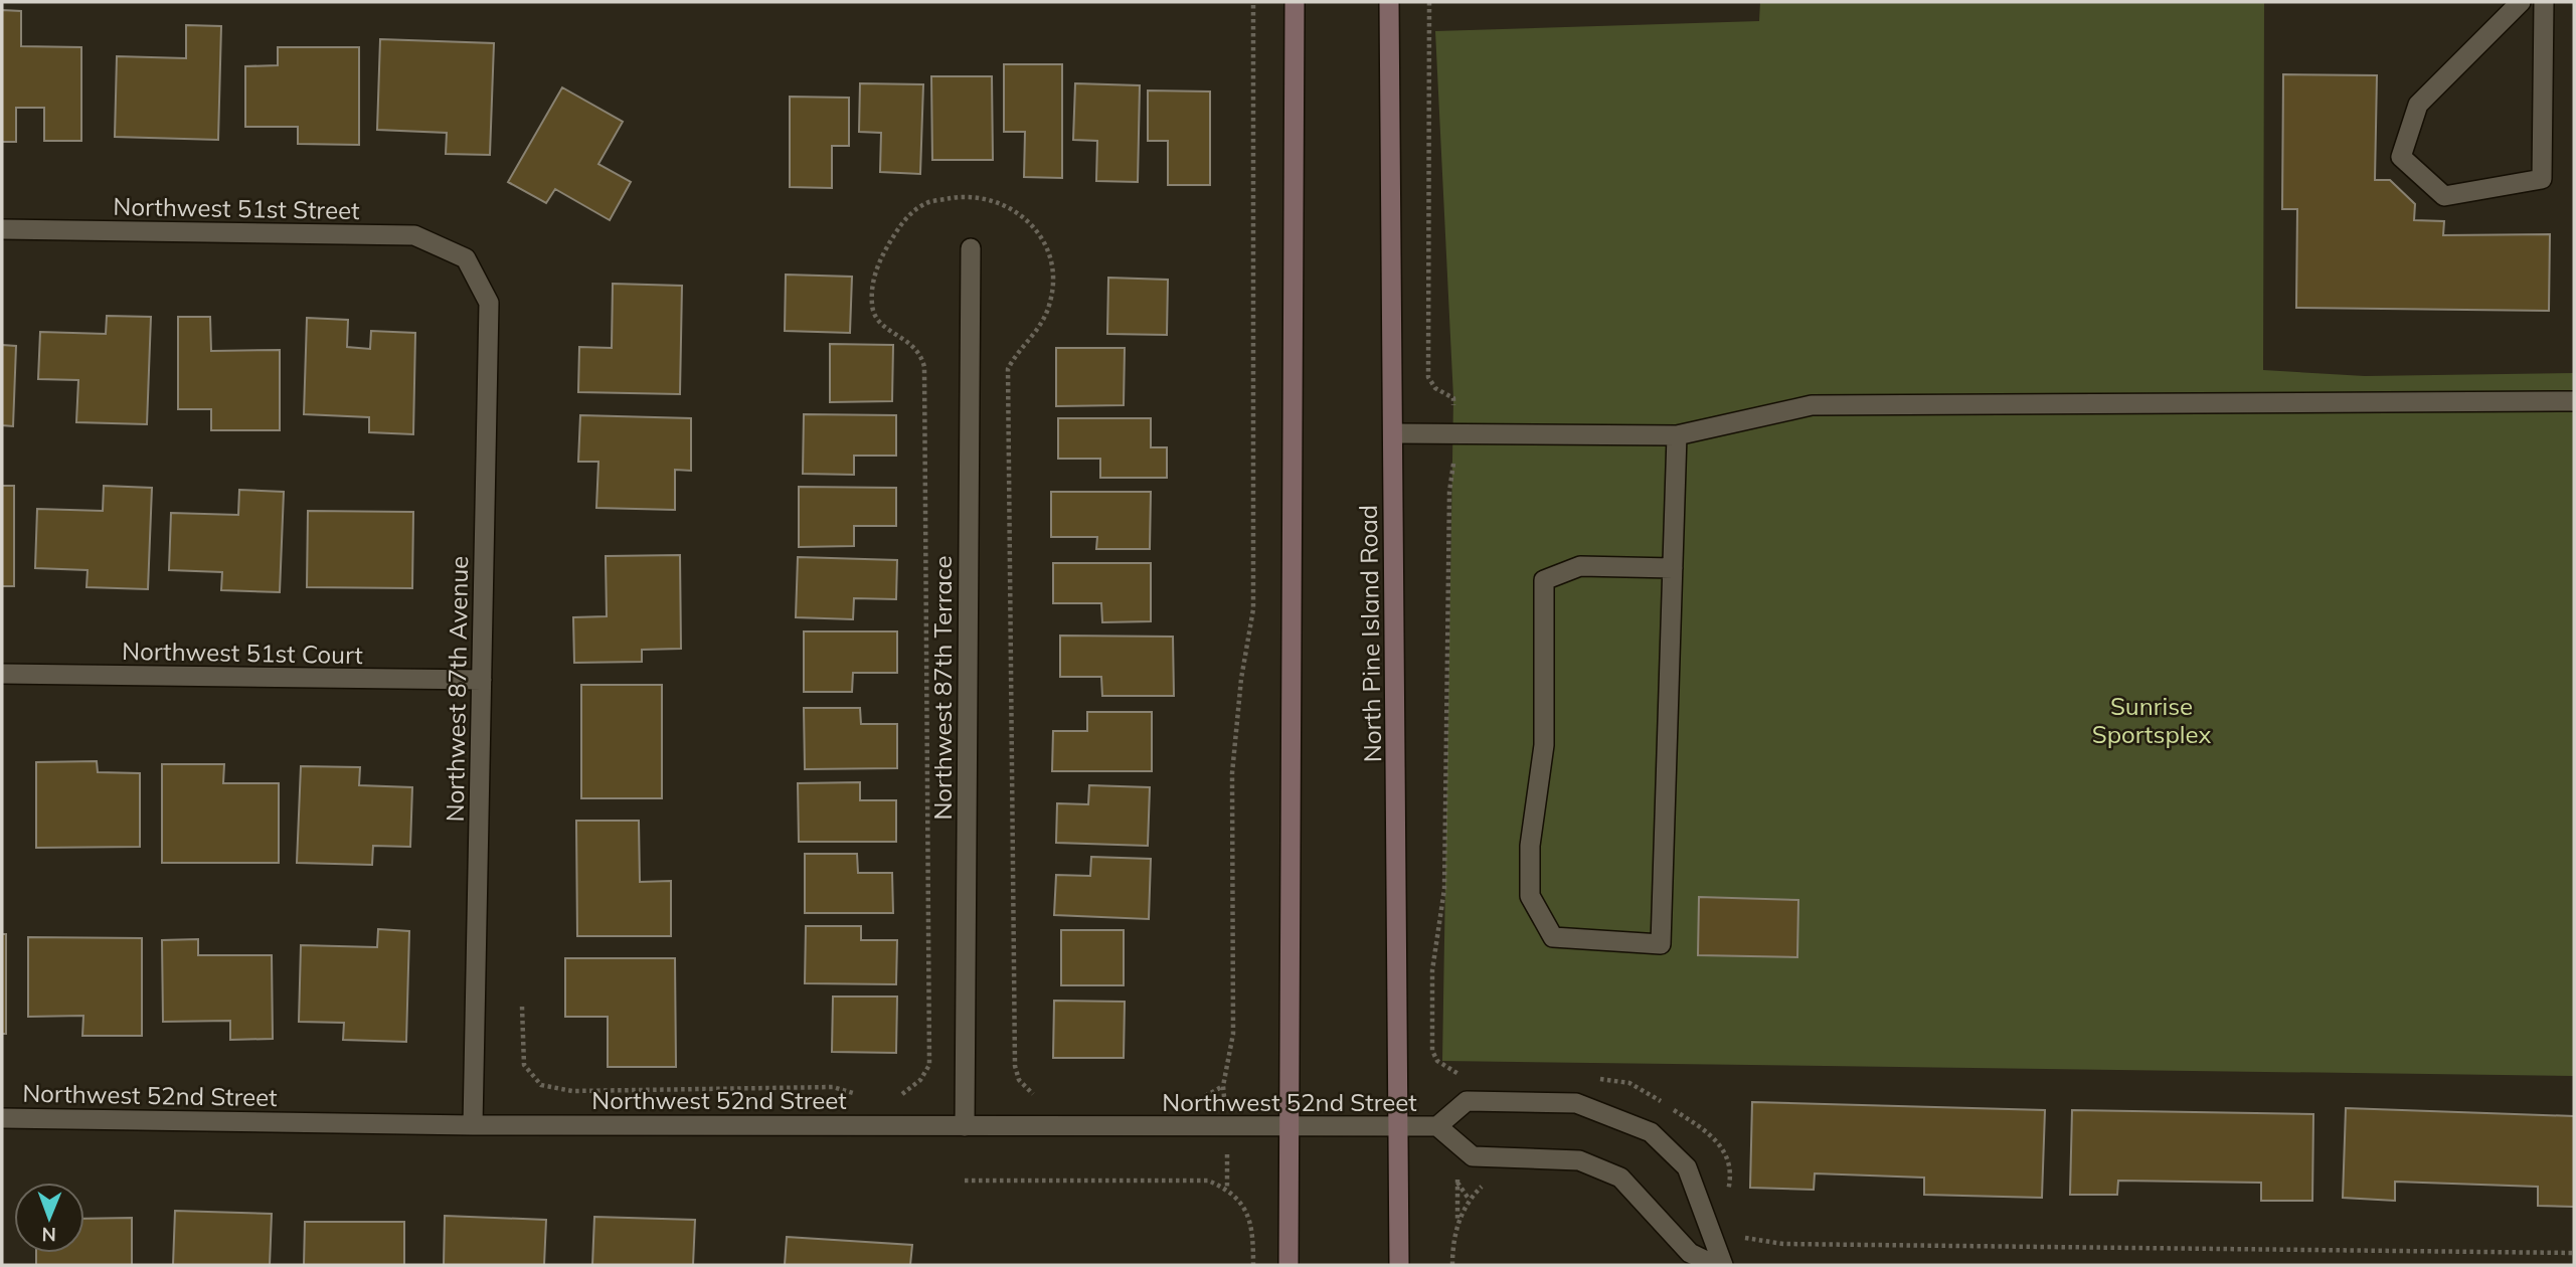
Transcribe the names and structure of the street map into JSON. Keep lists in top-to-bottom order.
{
  "streets": {
    "main road": ["North Pine Island Road"],
    "street": [
      "Northwest 51st Street",
      "Northwest 51st Court",
      "Northwest 87th Terrace",
      "Northwest 87th Avenue",
      "Northwest 52nd Street"
    ]
  },
  "crossings": [
    ["Northwest 51st Street", "Northwest 87th Avenue"],
    ["North Pine Island Road", "Northwest 52nd Street"],
    ["Northwest 51st Court", "Northwest 87th Avenue"],
    ["Northwest 87th Terrace", "Northwest 52nd Street"],
    ["Northwest 87th Avenue", "Northwest 52nd Street"]
  ],
  "parks": ["Sunrise Sportsplex"],
  "north": "bottom"
}
